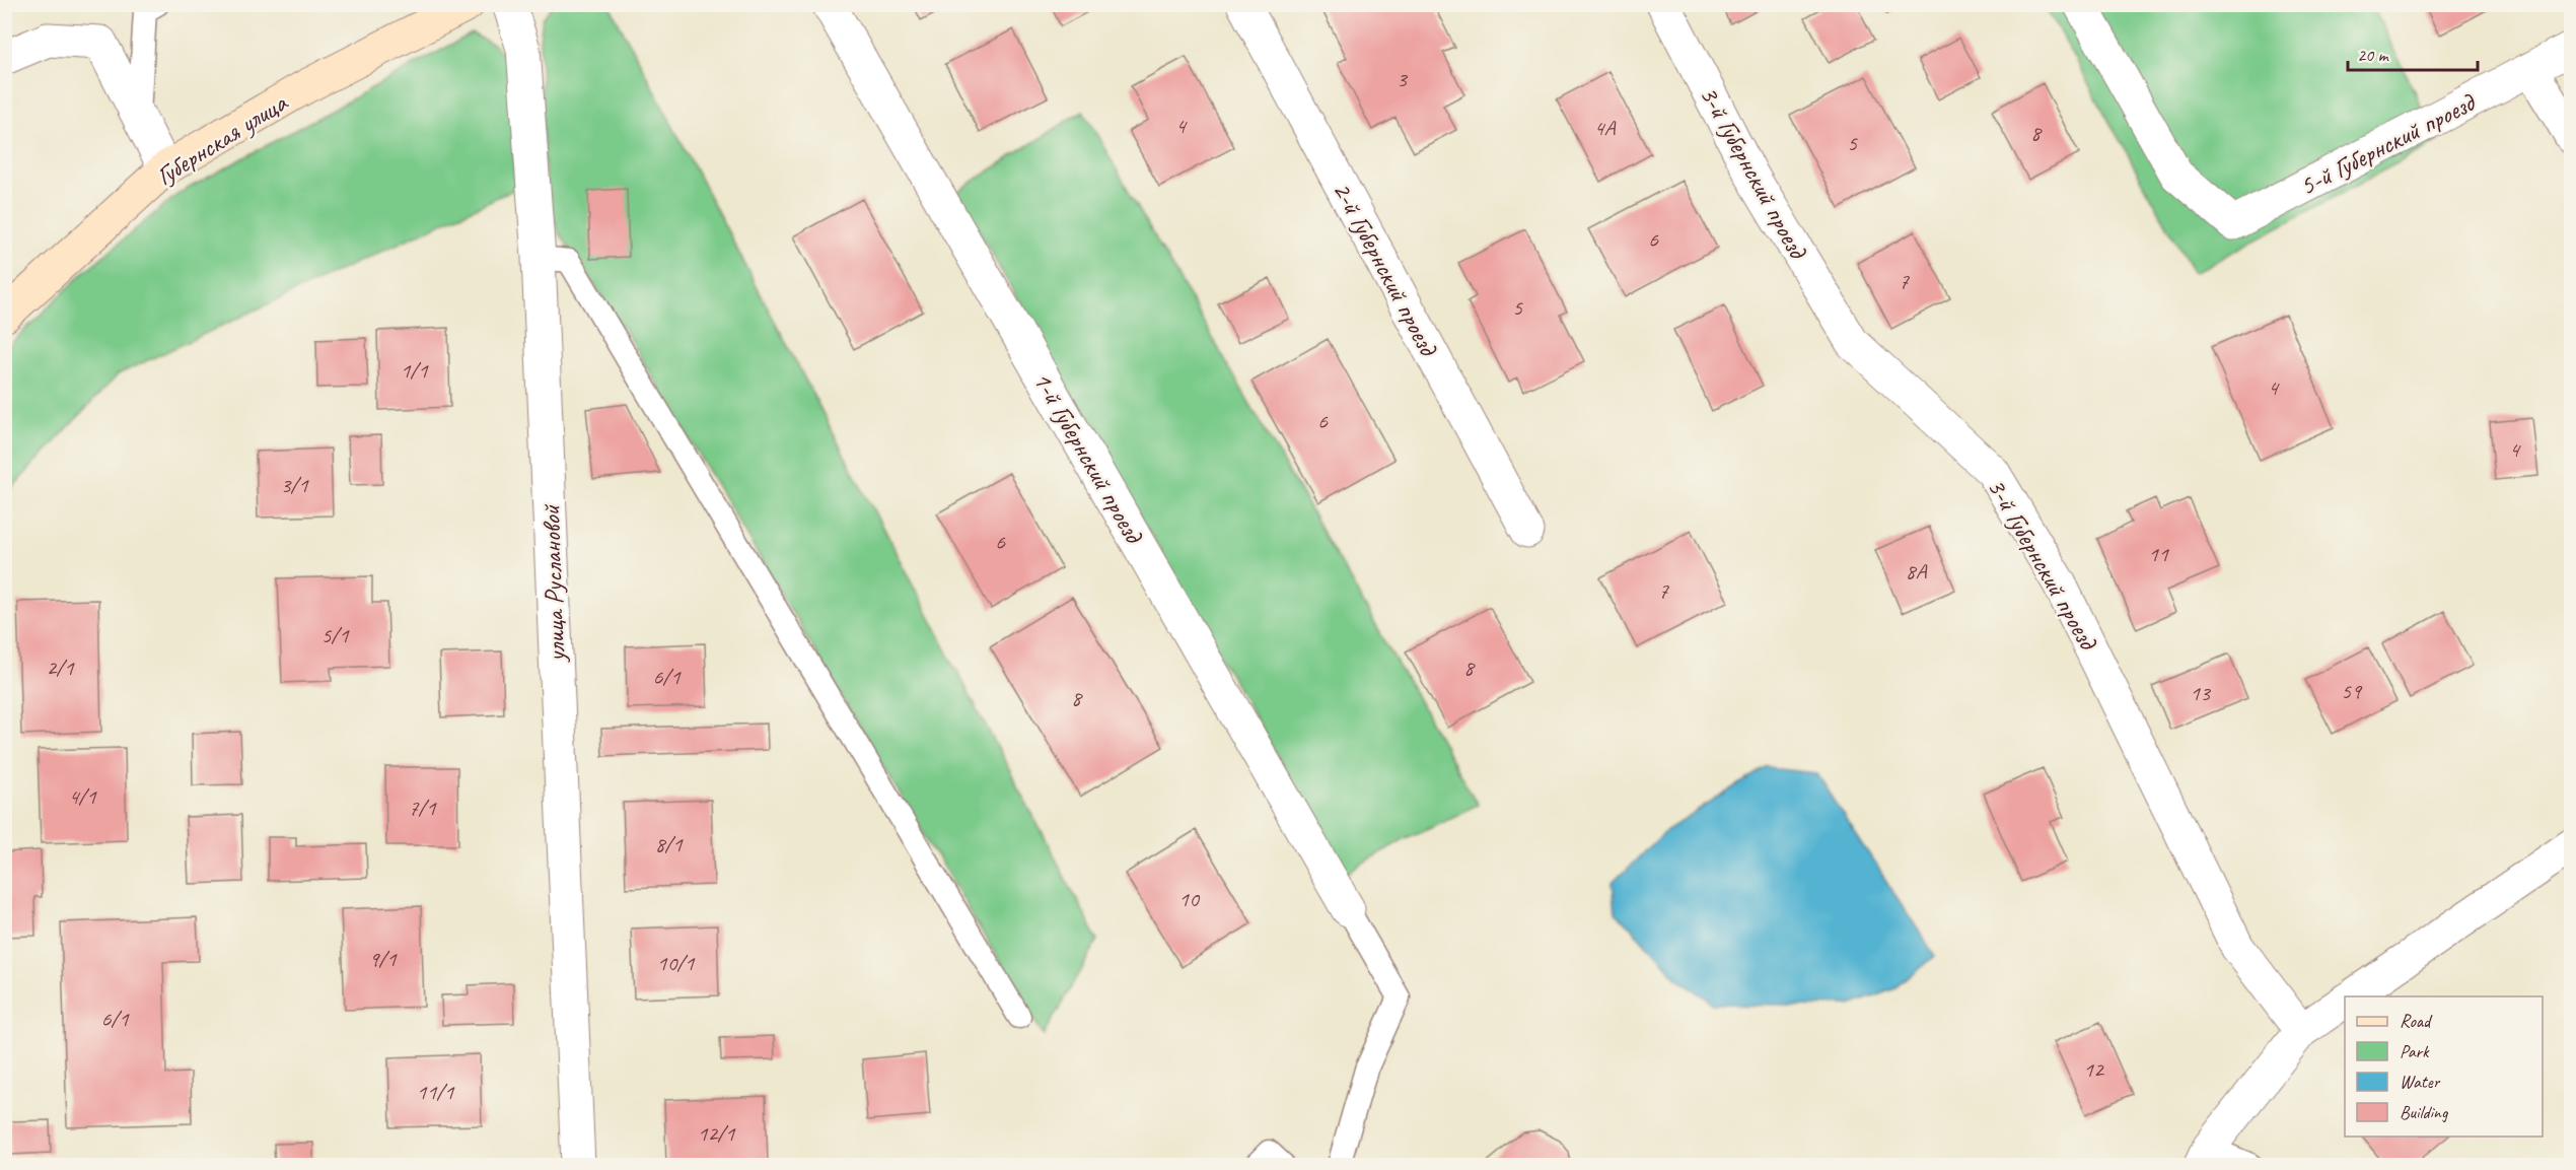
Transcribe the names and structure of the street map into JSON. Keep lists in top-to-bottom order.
{
  "streets": {
    "street": [
      "Губернская улица",
      "5-й Губернский проезд",
      "3-й Губернский проезд",
      "2-й Губернский проезд",
      "1-й Губернский проезд",
      "улица Руслановой"
    ]
  },
  "house_numbers": [
    "3",
    "4",
    "4А",
    "8",
    "5",
    "6",
    "7",
    "5",
    "1/1",
    "4",
    "6",
    "4",
    "3/1",
    "6",
    "11",
    "8А",
    "7",
    "5/1",
    "2/1",
    "8",
    "6/1",
    "59",
    "13",
    "8",
    "4/1",
    "7/1",
    "8/1",
    "10",
    "9/1",
    "10/1",
    "6/1",
    "12",
    "11/1",
    "12/1"
  ],
  "legend": [
    "Road",
    "Park",
    "Water",
    "Building"
  ],
  "scale_bar": "20 m"
}
